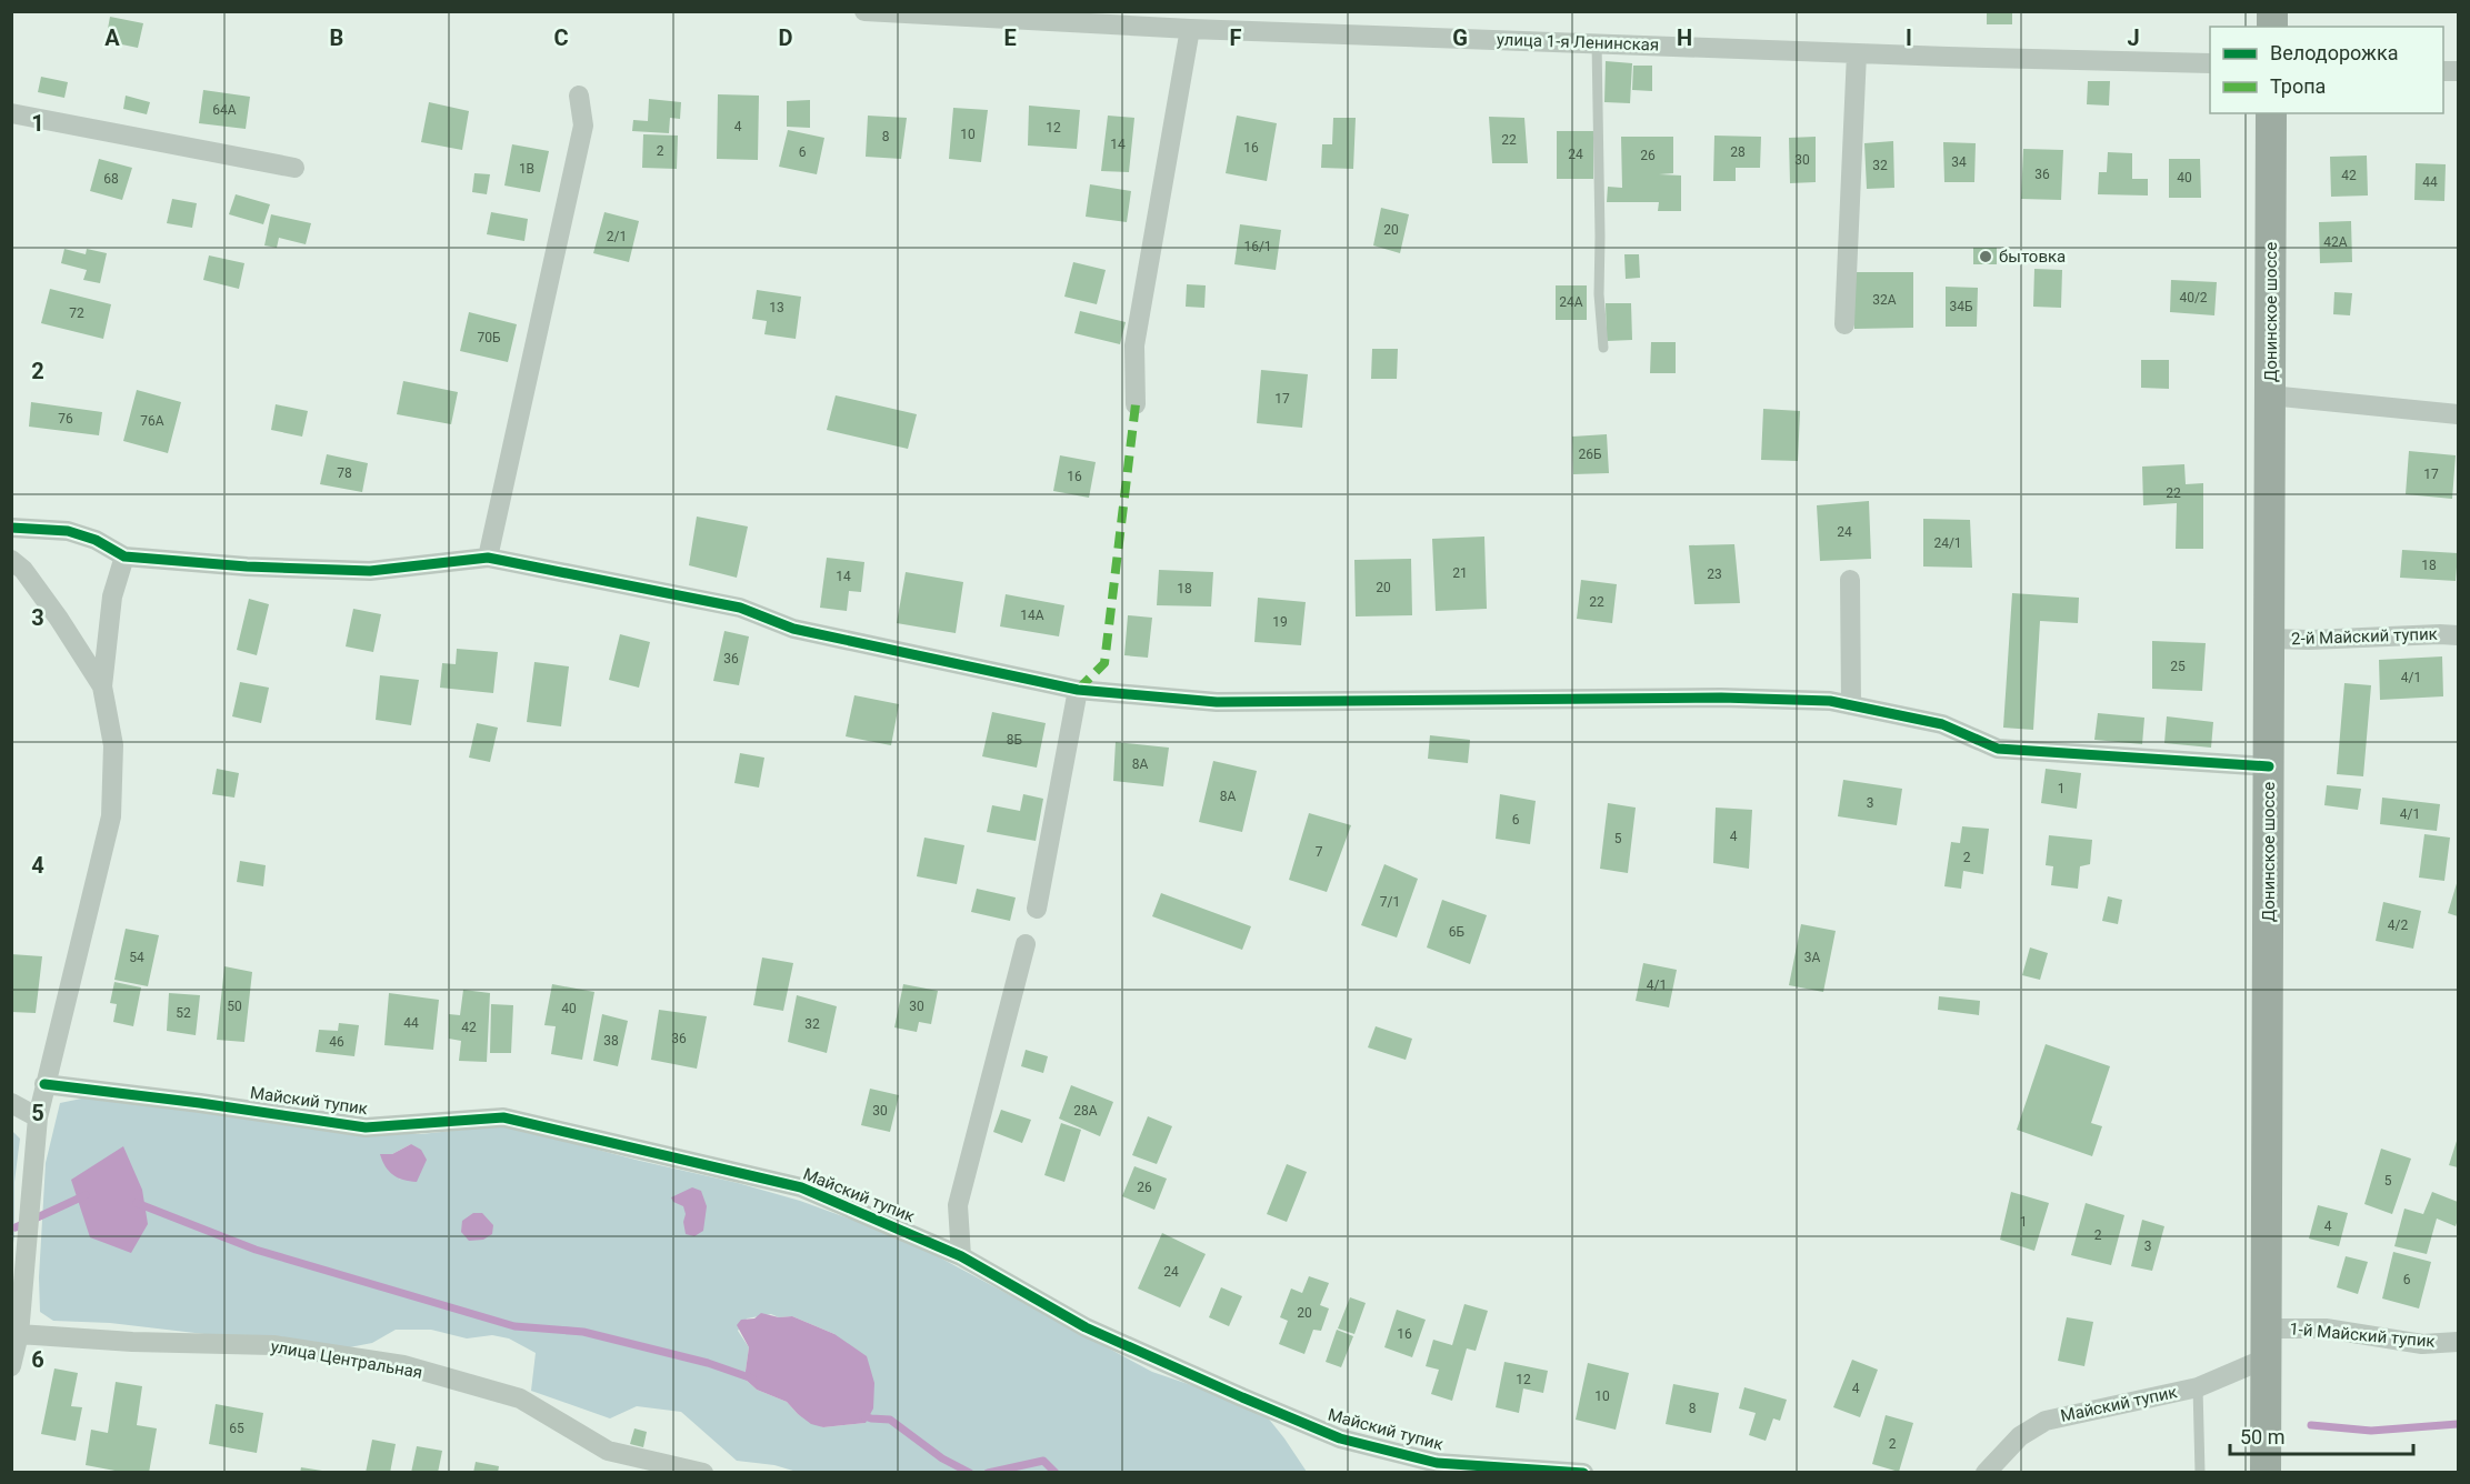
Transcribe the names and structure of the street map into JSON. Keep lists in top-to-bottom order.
{
  "streets": {
    "main road": ["Донинское шоссе"],
    "street": [
      "улица 1-я Ленинская",
      "2-й Майский тупик",
      "Майский тупик",
      "1-й Майский тупик",
      "улица Центральная"
    ]
  },
  "crossings": [
    ["Донинское шоссе", "2-й Майский тупик"],
    ["Донинское шоссе", "Майский тупик"],
    ["Донинское шоссе", "1-й Майский тупик"]
  ],
  "places": ["бытовка"],
  "house_numbers": [
    "64А",
    "4",
    "12",
    "10",
    "8",
    "22",
    "14",
    "16",
    "2",
    "6",
    "28",
    "24",
    "26",
    "30",
    "34",
    "32",
    "1В",
    "36",
    "42",
    "40",
    "68",
    "44",
    "20",
    "2/1",
    "42А",
    "16/1",
    "40/2",
    "32А",
    "24А",
    "34Б",
    "13",
    "72",
    "70Б",
    "17",
    "76",
    "76А",
    "26Б",
    "78",
    "17",
    "16",
    "22",
    "24",
    "24/1",
    "18",
    "21",
    "23",
    "14",
    "20",
    "18",
    "22",
    "14А",
    "19",
    "36",
    "25",
    "4/1",
    "8Б",
    "8А",
    "1",
    "8А",
    "3",
    "4/1",
    "6",
    "4",
    "5",
    "7",
    "2",
    "7/1",
    "4/2",
    "6Б",
    "54",
    "3А",
    "4/1",
    "50",
    "30",
    "40",
    "52",
    "44",
    "32",
    "42",
    "36",
    "38",
    "46",
    "30",
    "28А",
    "5",
    "26",
    "1",
    "4",
    "2",
    "3",
    "24",
    "6",
    "20",
    "16",
    "12",
    "4",
    "10",
    "8",
    "65",
    "2"
  ],
  "legend": ["Велодорожка", "Тропа"],
  "scale_bar": "50 m",
  "grid": {
    "columns": [
      "A",
      "B",
      "C",
      "D",
      "E",
      "F",
      "G",
      "H",
      "I",
      "J"
    ],
    "rows": [
      "1",
      "2",
      "3",
      "4",
      "5",
      "6"
    ]
  }
}
